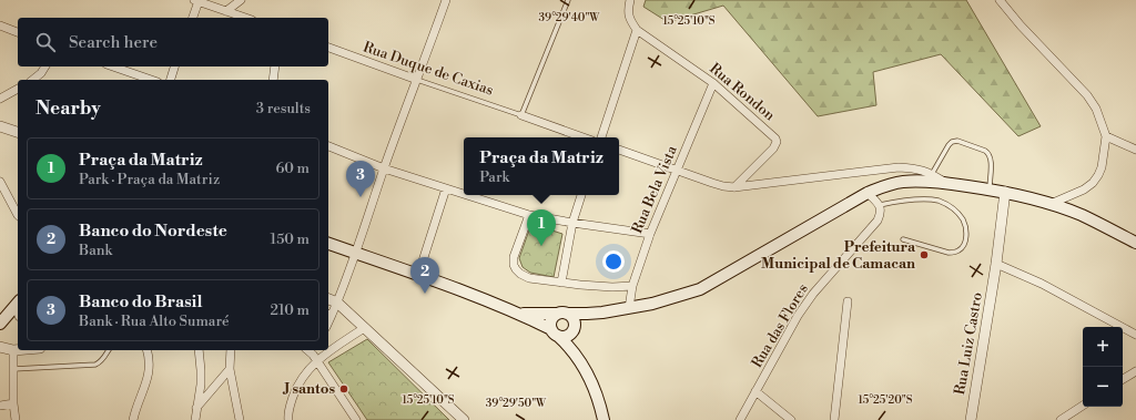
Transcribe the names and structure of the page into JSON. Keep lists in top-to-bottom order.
{
  "streets": {
    "street": [
      "Rua Duque de Caxias",
      "Rua Rondon",
      "Rua Bela Vista",
      "Rua das Flores",
      "Rua Luiz Castro"
    ]
  },
  "crossings": [
    ["Rua Rondon", "Rua Bela Vista"]
  ],
  "places": ["Prefeitura Municipal de Camacan", "J santos"],
  "page": {
    "search": "Search here",
    "heading": ["Nearby", "3 results"],
    "popup": ["Praça da Matriz", "Park"],
    "list": [
      {
        "mark": "1",
        "name": "Praça da Matriz",
        "note": "Park · Praça da Matriz",
        "value": "60 m"
      },
      {
        "mark": "2",
        "name": "Banco do Nordeste",
        "note": "Bank",
        "value": "150 m"
      },
      {
        "mark": "3",
        "name": "Banco do Brasil",
        "note": "Bank · Rua Alto Sumaré",
        "value": "210 m"
      }
    ],
    "pins": ["3", "1", "2"],
    "map_buttons": ["+", "−"]
  },
  "coordinates": [
    "39°29'40\"W",
    "15°25'10\"S",
    "15°25'20\"S",
    "39°29'50\"W"
  ]
}
